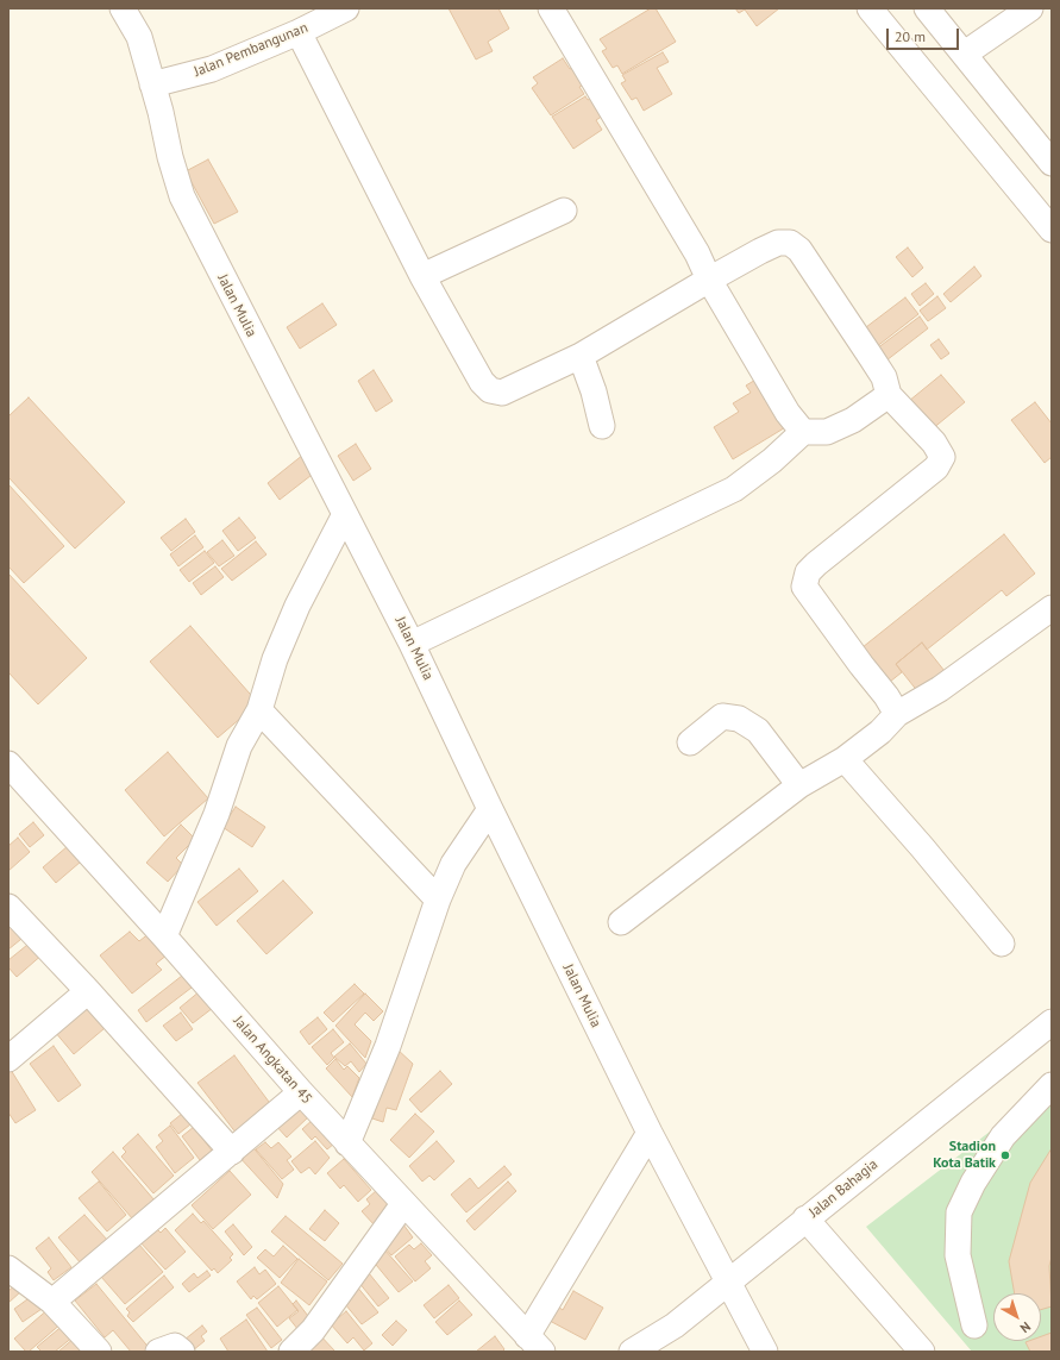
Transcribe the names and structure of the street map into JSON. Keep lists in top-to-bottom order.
{
  "streets": {
    "street": [
      "Jalan Pembangunan",
      "Jalan Mulia",
      "Jalan Angkatan 45",
      "Jalan Bahagia"
    ]
  },
  "crossings": [
    ["Jalan Pembangunan", "Jalan Mulia"],
    ["Jalan Mulia", "Jalan Bahagia"]
  ],
  "places": ["Stadion Kota Batik"],
  "scale_bar": "20 m",
  "north": "bottom right"
}
